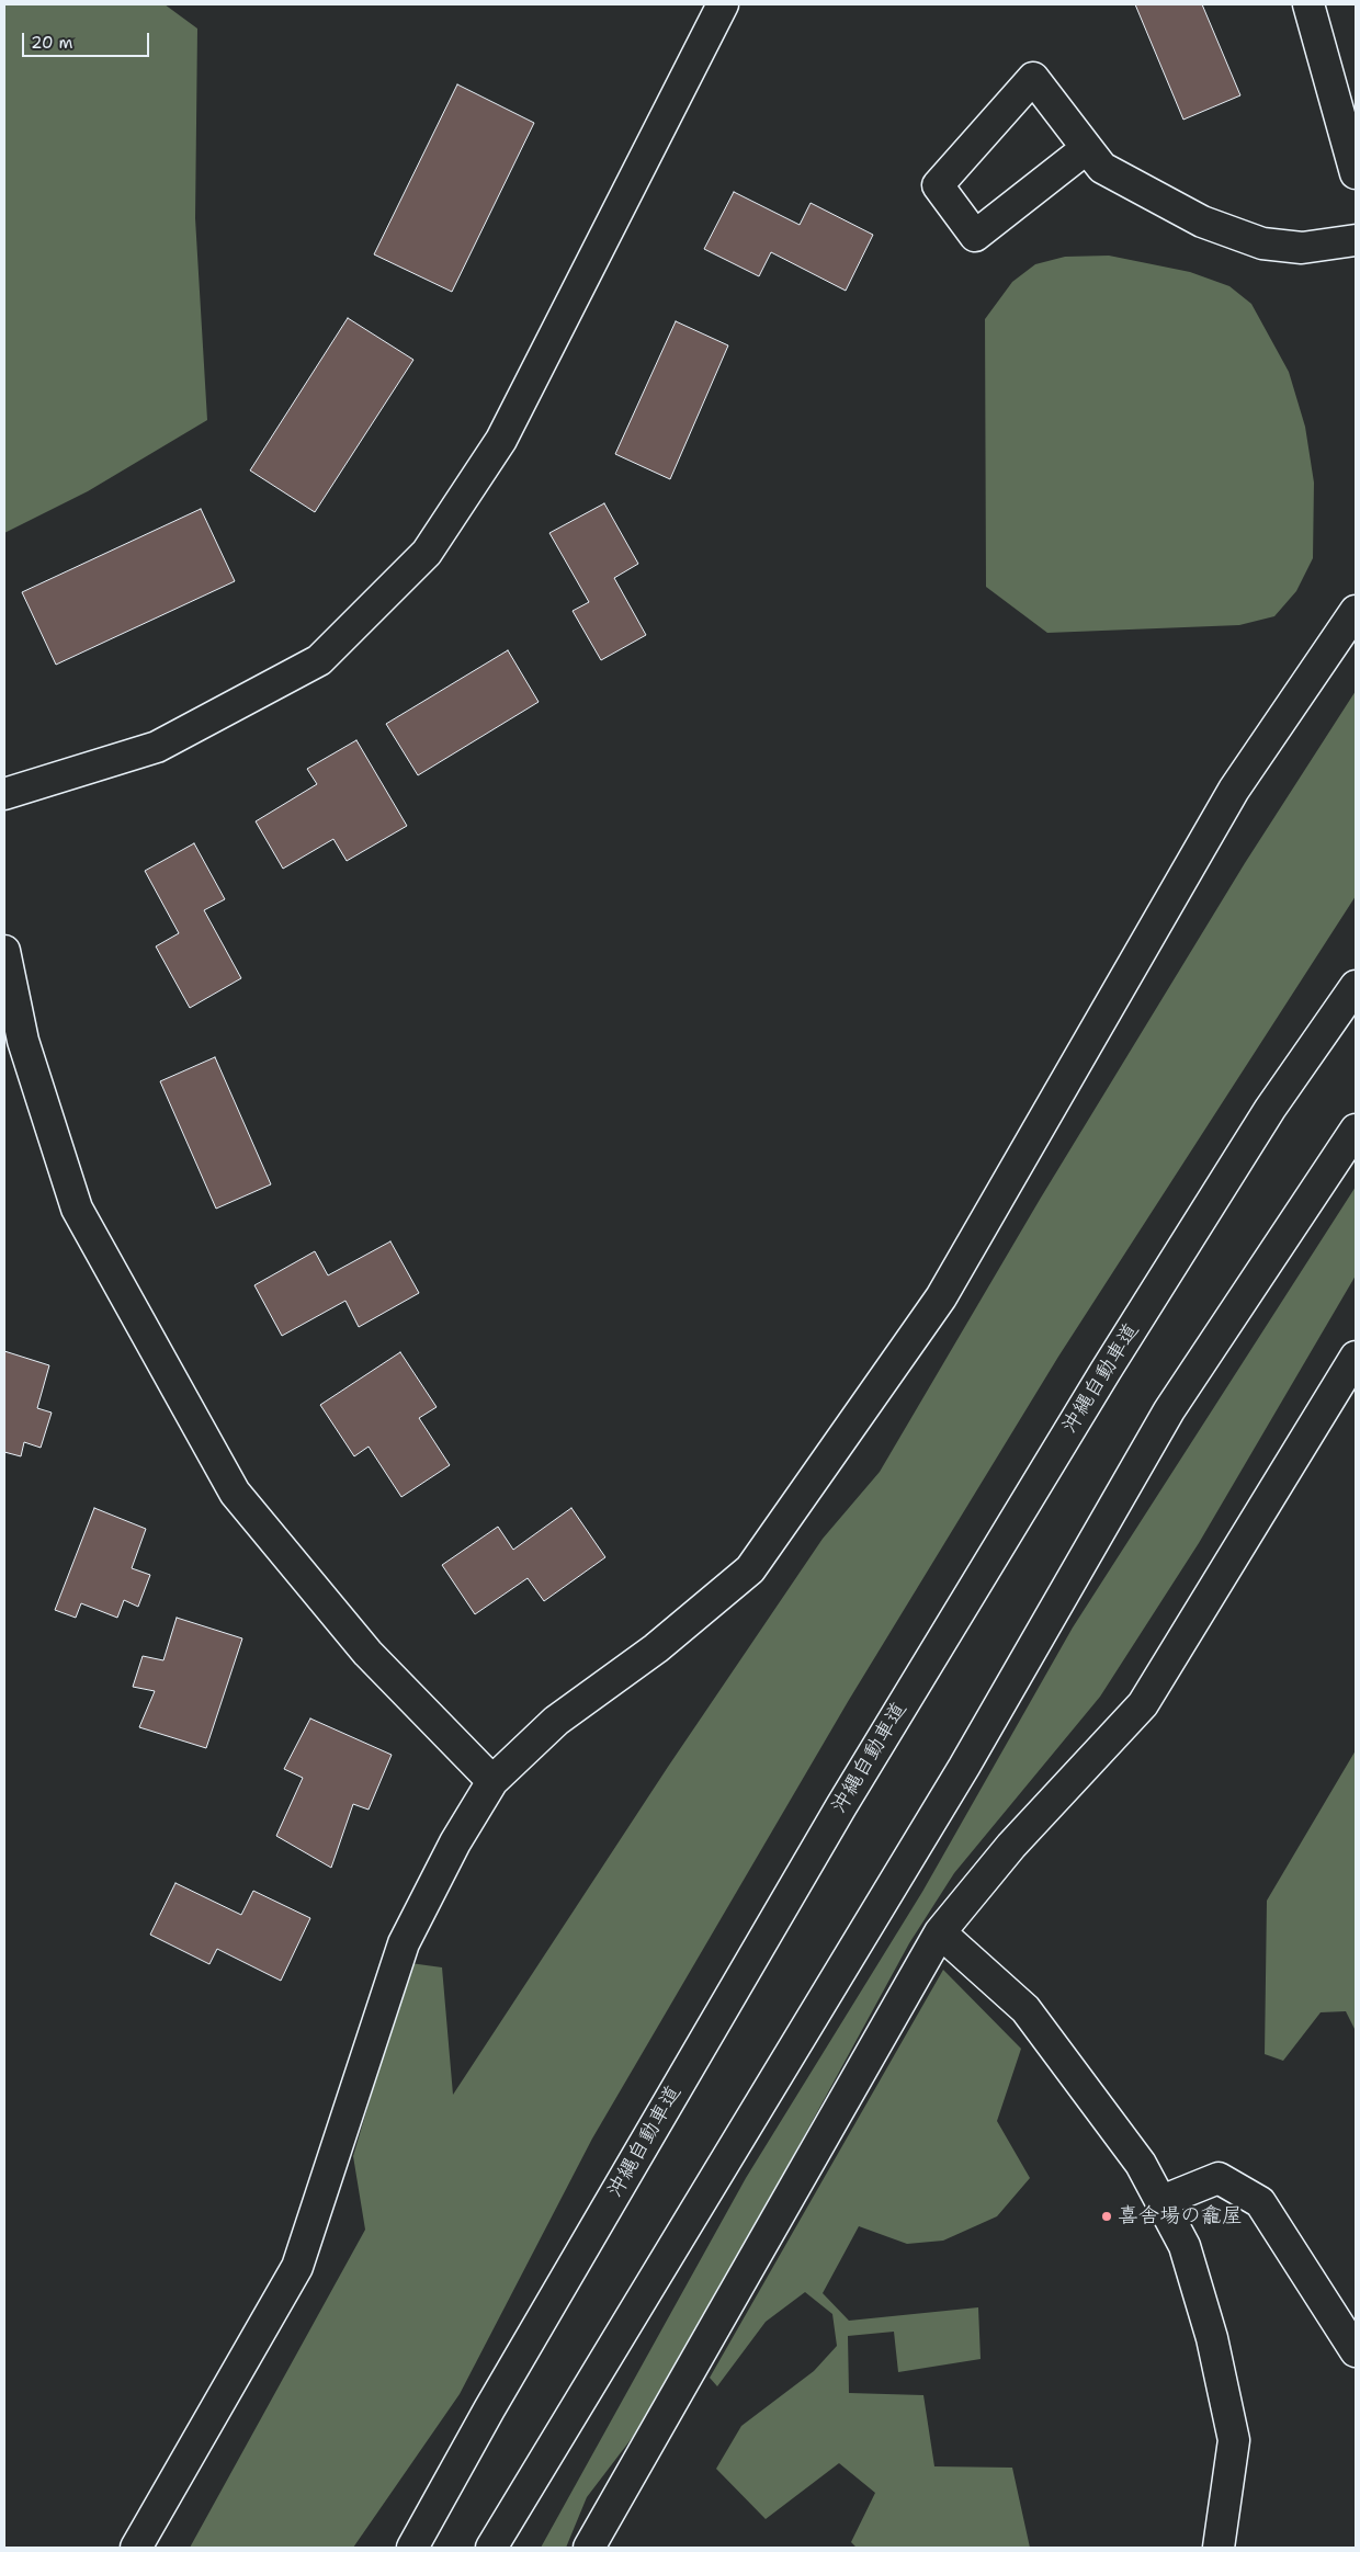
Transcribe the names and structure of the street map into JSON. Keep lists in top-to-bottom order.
{
  "streets": {
    "main road": ["沖縄自動車道"]
  },
  "places": ["喜舎場の龕屋"],
  "scale_bar": "20 m"
}
